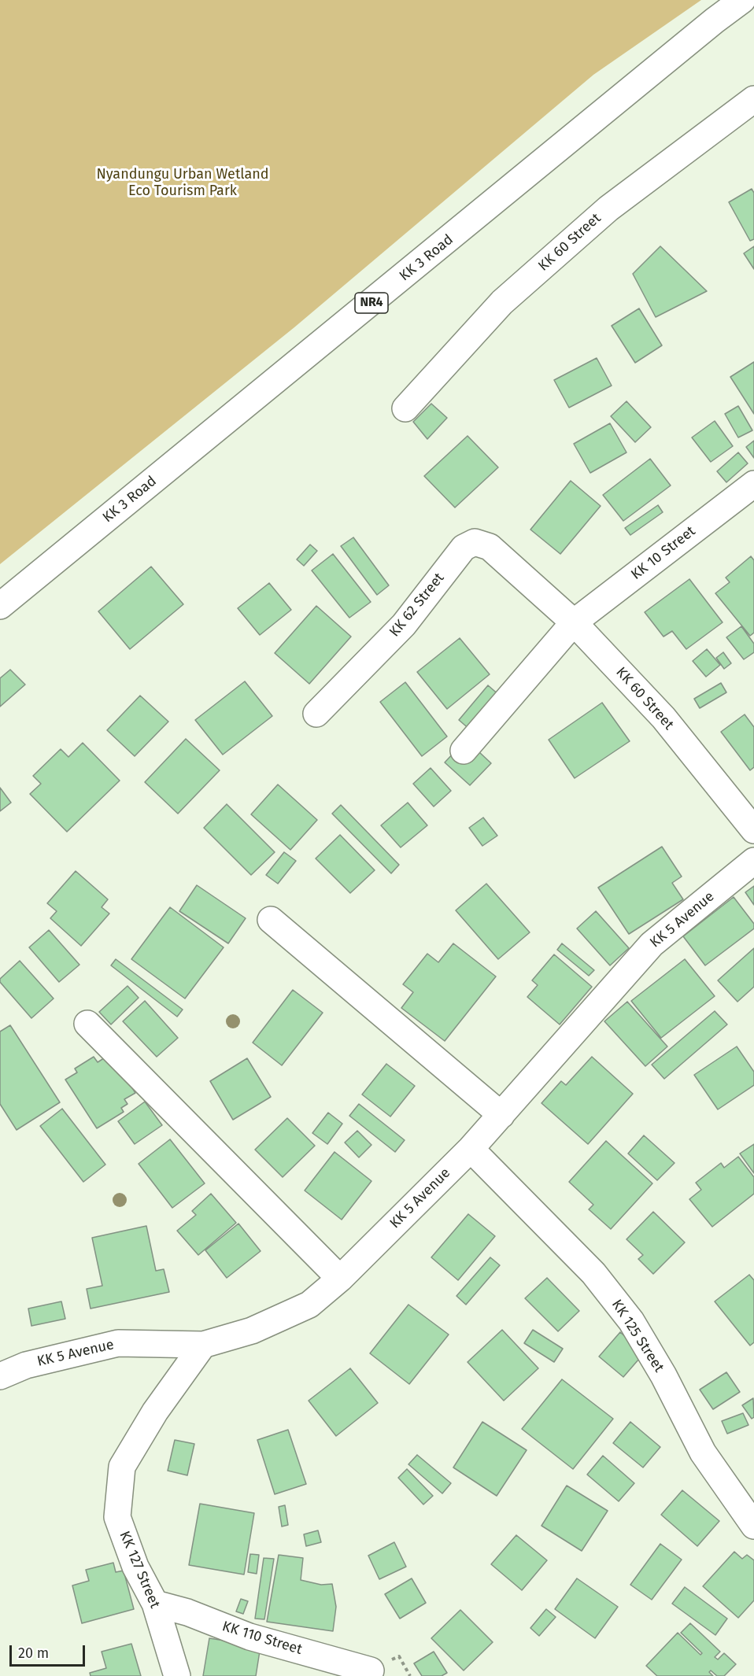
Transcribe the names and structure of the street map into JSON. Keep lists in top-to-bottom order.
{
  "streets": {
    "main road": [
      "KK 60 Street",
      "KK 3 Road",
      "NR4",
      "KK 10 Street",
      "KK 62 Street",
      "KK 5 Avenue",
      "KK 125 Street",
      "KK 127 Street",
      "KK 110 Street"
    ]
  },
  "crossings": [
    ["KK 60 Street", "KK 10 Street"],
    ["KK 60 Street", "KK 62 Street"],
    ["KK 5 Avenue", "KK 125 Street"],
    ["KK 5 Avenue", "KK 127 Street"],
    ["KK 127 Street", "KK 110 Street"]
  ],
  "parks": ["Nyandungu Urban Wetland Eco Tourism Park"],
  "scale_bar": "20 m"
}
